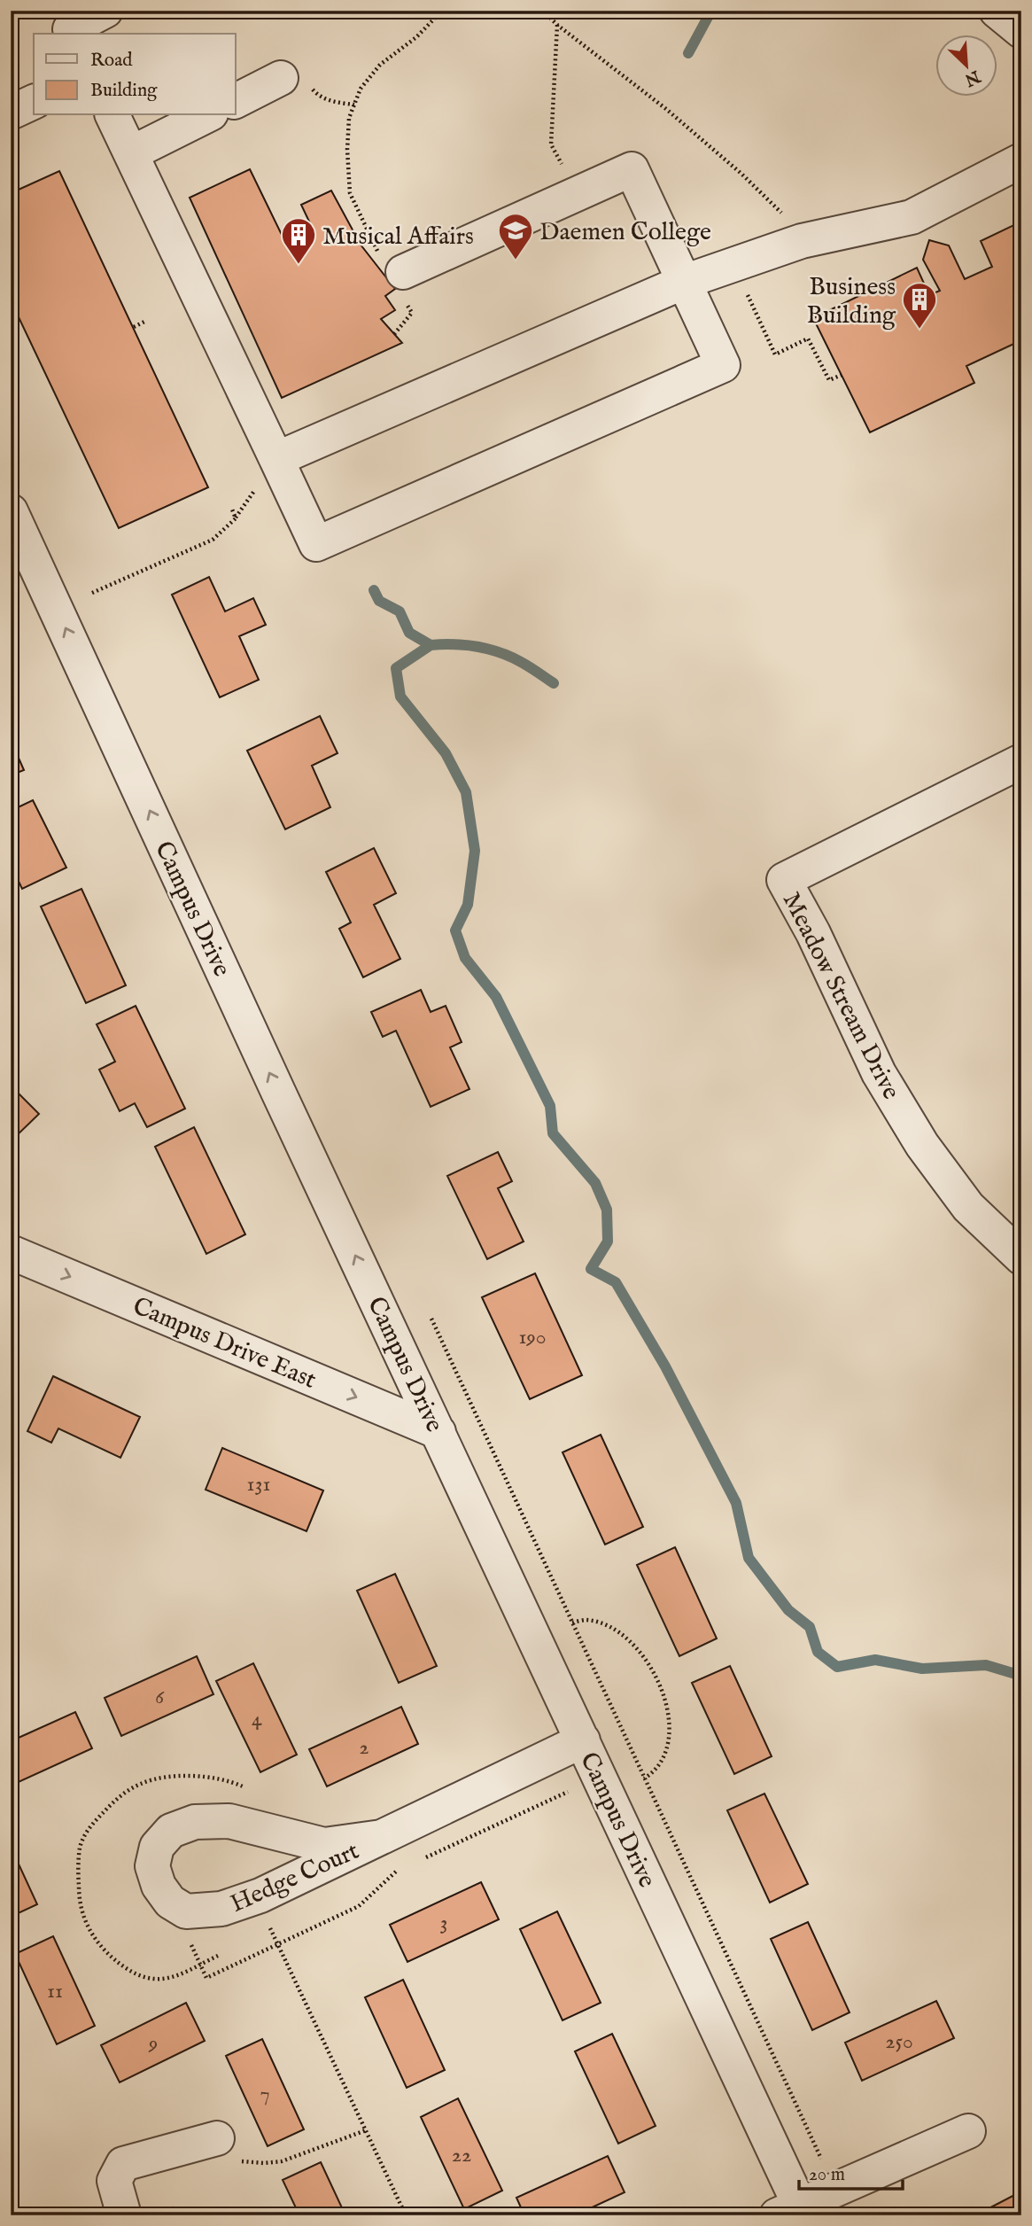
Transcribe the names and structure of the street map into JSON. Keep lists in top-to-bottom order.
{
  "streets": {
    "street": [
      "Campus Drive",
      "Meadow Stream Drive",
      "Campus Drive East",
      "Hedge Court"
    ]
  },
  "crossings": [
    ["Campus Drive", "Campus Drive East"],
    ["Campus Drive", "Hedge Court"]
  ],
  "one_way": ["Campus Drive", "Campus Drive East"],
  "places": {
    "school or university": ["Daemen College"],
    "building": ["Musical Affairs", "Business Building"]
  },
  "house_numbers": [
    "190",
    "131",
    "6",
    "4",
    "2",
    "3",
    "11",
    "250",
    "9",
    "7",
    "22"
  ],
  "legend": ["Road", "Building"],
  "scale_bar": "20 m",
  "north": "bottom right"
}
